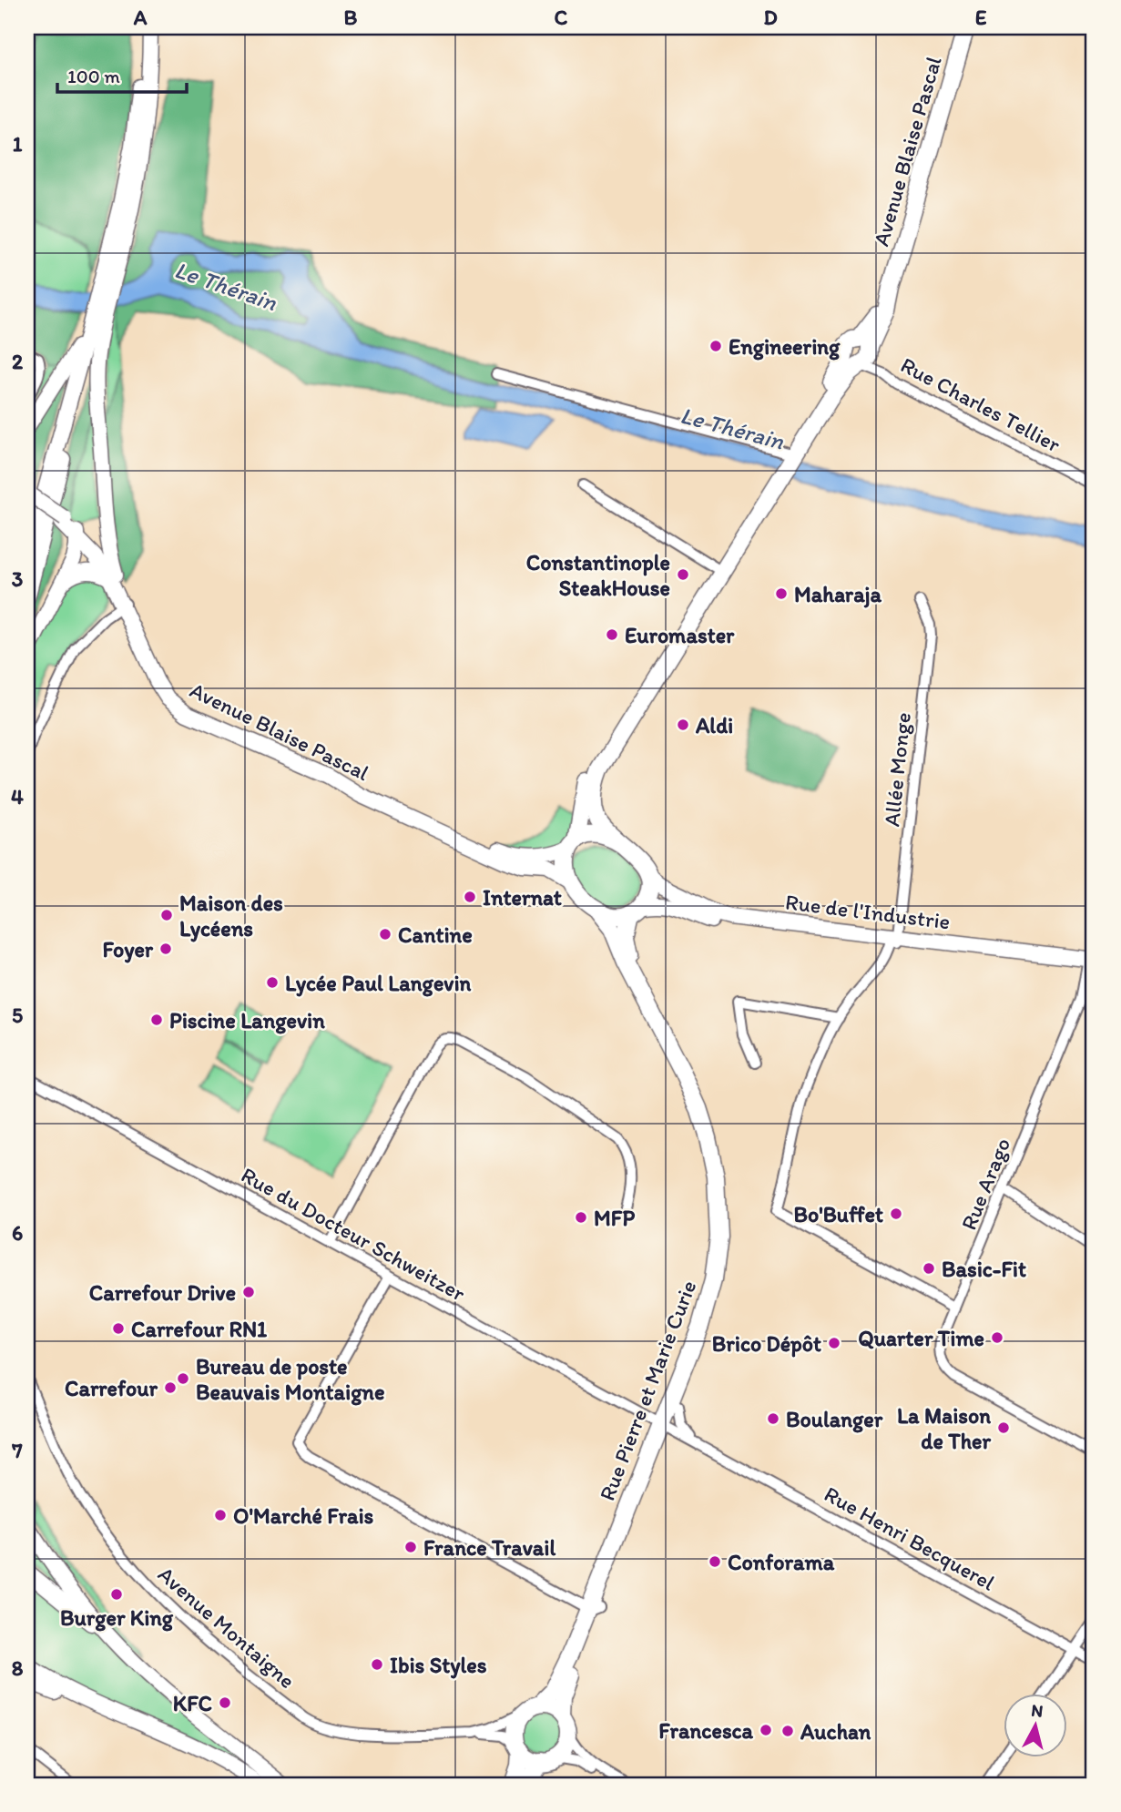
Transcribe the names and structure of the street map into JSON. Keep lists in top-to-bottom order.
{
  "streets": {
    "main road": ["Avenue Blaise Pascal", "Rue Pierre et Marie Curie"],
    "street": [
      "Rue Charles Tellier",
      "Allée Monge",
      "Rue de l'Industrie",
      "Rue Arago",
      "Rue du Docteur Schweitzer",
      "Rue Henri Becquerel",
      "Avenue Montaigne"
    ]
  },
  "crossings": [
    ["Avenue Blaise Pascal", "Rue Charles Tellier"],
    ["Avenue Blaise Pascal", "Rue de l'Industrie"],
    ["Avenue Blaise Pascal", "Rue Pierre et Marie Curie"],
    ["Allée Monge", "Rue de l'Industrie"],
    ["Rue de l'Industrie", "Rue Arago"],
    ["Rue de l'Industrie", "Rue Pierre et Marie Curie"],
    ["Rue du Docteur Schweitzer", "Rue Pierre et Marie Curie"],
    ["Rue du Docteur Schweitzer", "Rue Henri Becquerel"],
    ["Rue Pierre et Marie Curie", "Rue Henri Becquerel"],
    ["Rue Pierre et Marie Curie", "Avenue Montaigne"]
  ],
  "water": ["Le Thérain"],
  "places": [
    "Engineering",
    "Constantinople SteakHouse",
    "Maharaja",
    "Euromaster",
    "Aldi",
    "Internat",
    "Maison des Lycéens",
    "Cantine",
    "Foyer",
    "Lycée Paul Langevin",
    "Piscine Langevin",
    "Bo'Buffet",
    "MFP",
    "Basic-Fit",
    "Carrefour Drive",
    "Carrefour RN1",
    "Quarter Time",
    "Brico Dépôt",
    "Bureau de poste Beauvais Montaigne",
    "Carrefour",
    "Boulanger",
    "La Maison de Ther",
    "O'Marché Frais",
    "France Travail",
    "Conforama",
    "Burger King",
    "Ibis Styles",
    "KFC",
    "Francesca",
    "Auchan"
  ],
  "scale_bar": "100 m",
  "north": "top",
  "grid": {
    "columns": [
      "A",
      "B",
      "C",
      "D",
      "E"
    ],
    "rows": [
      "1",
      "2",
      "3",
      "4",
      "5",
      "6",
      "7",
      "8"
    ]
  }
}
